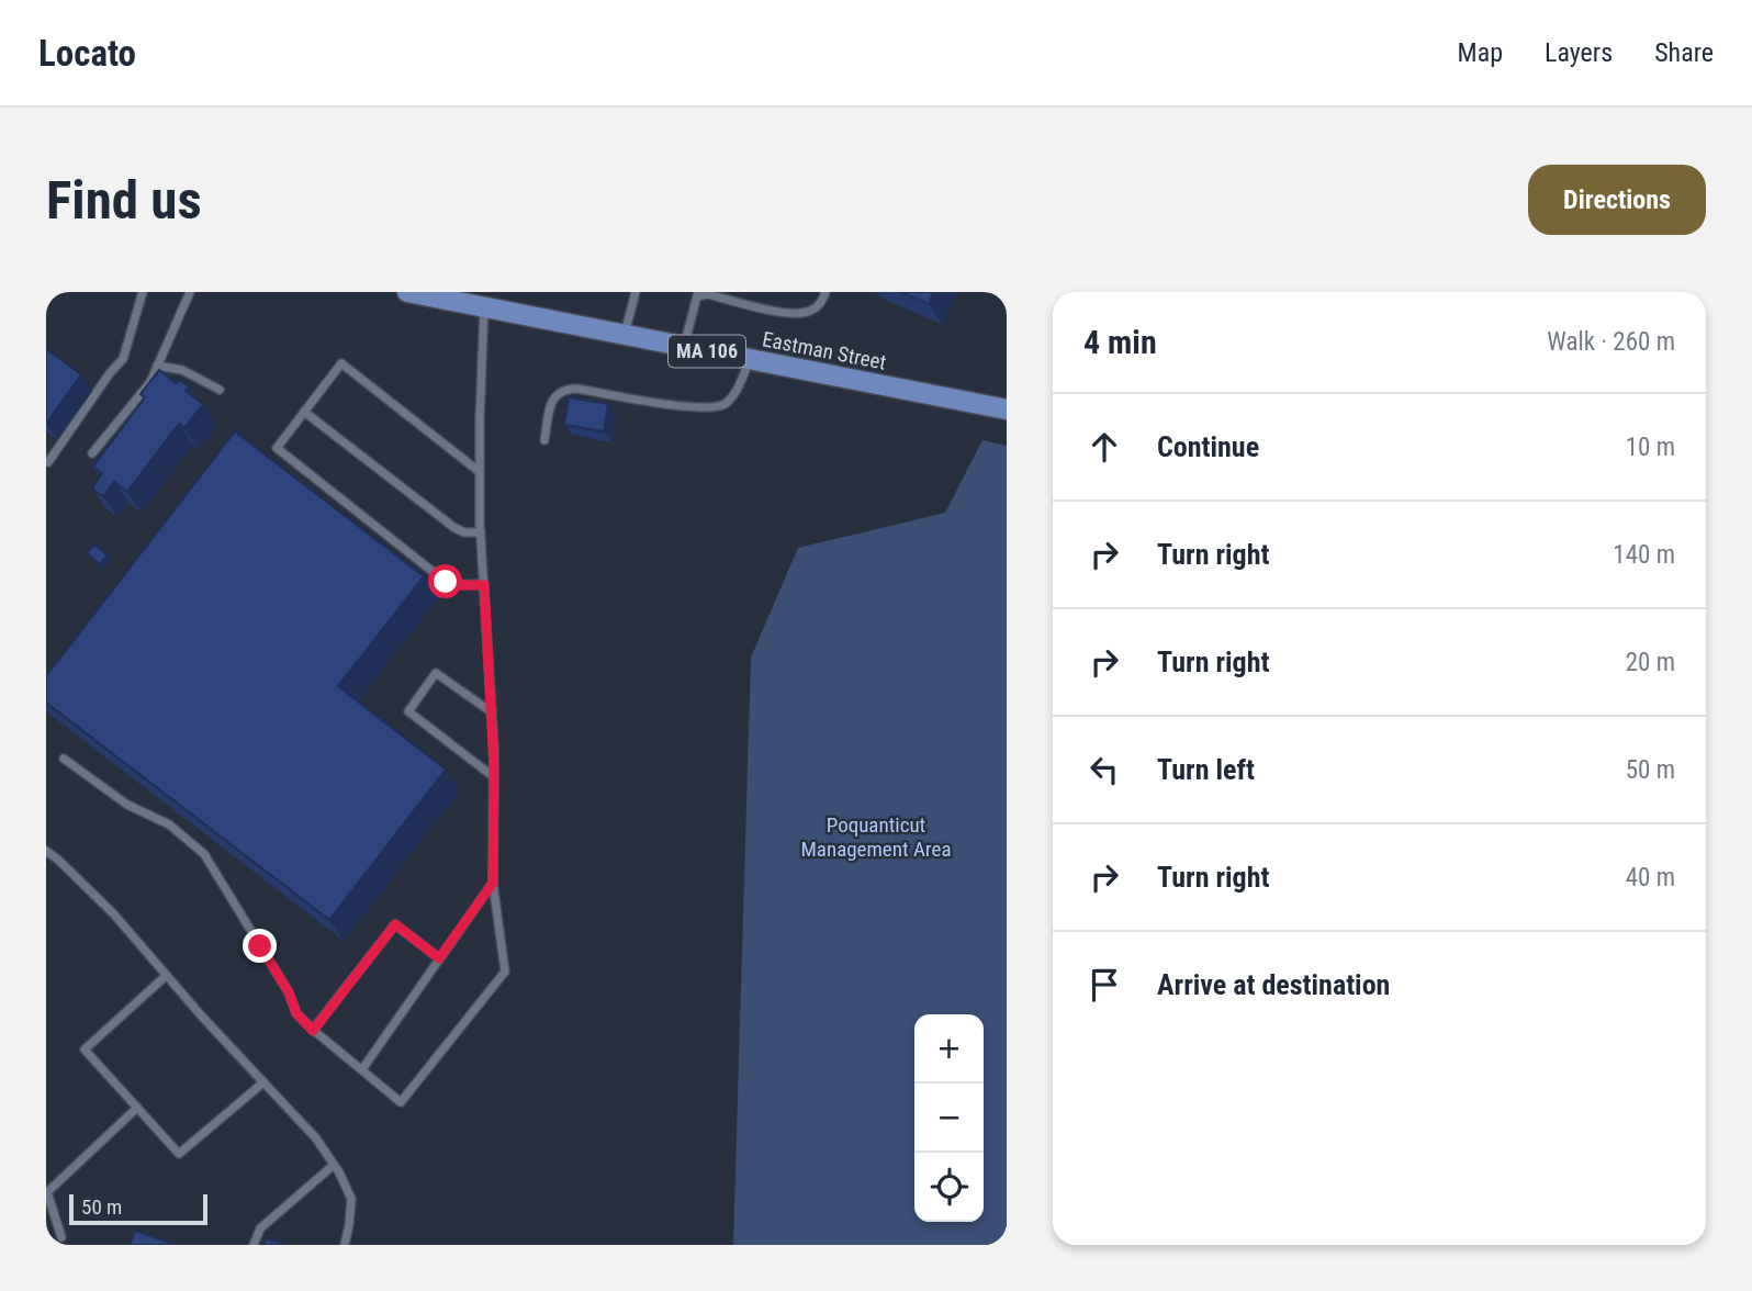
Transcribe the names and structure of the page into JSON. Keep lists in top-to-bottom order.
{
  "streets": {
    "main road": ["Eastman Street", "MA 106"]
  },
  "parks": ["Poquanticut Management Area"],
  "scale_bar": "50 m",
  "page": {
    "header": "Locato",
    "nav": ["Map", "Layers", "Share"],
    "buttons": "Directions",
    "title": "Find us",
    "heading": ["4 min", "Walk · 260 m"],
    "list": [
      ["Continue", "10 m"],
      ["Turn right", "140 m"],
      ["Turn right", "20 m"],
      ["Turn left", "50 m"],
      ["Turn right", "40 m"],
      "Arrive at destination"
    ],
    "map_buttons": ["+", "−"],
    "scale": "50 m"
  }
}
